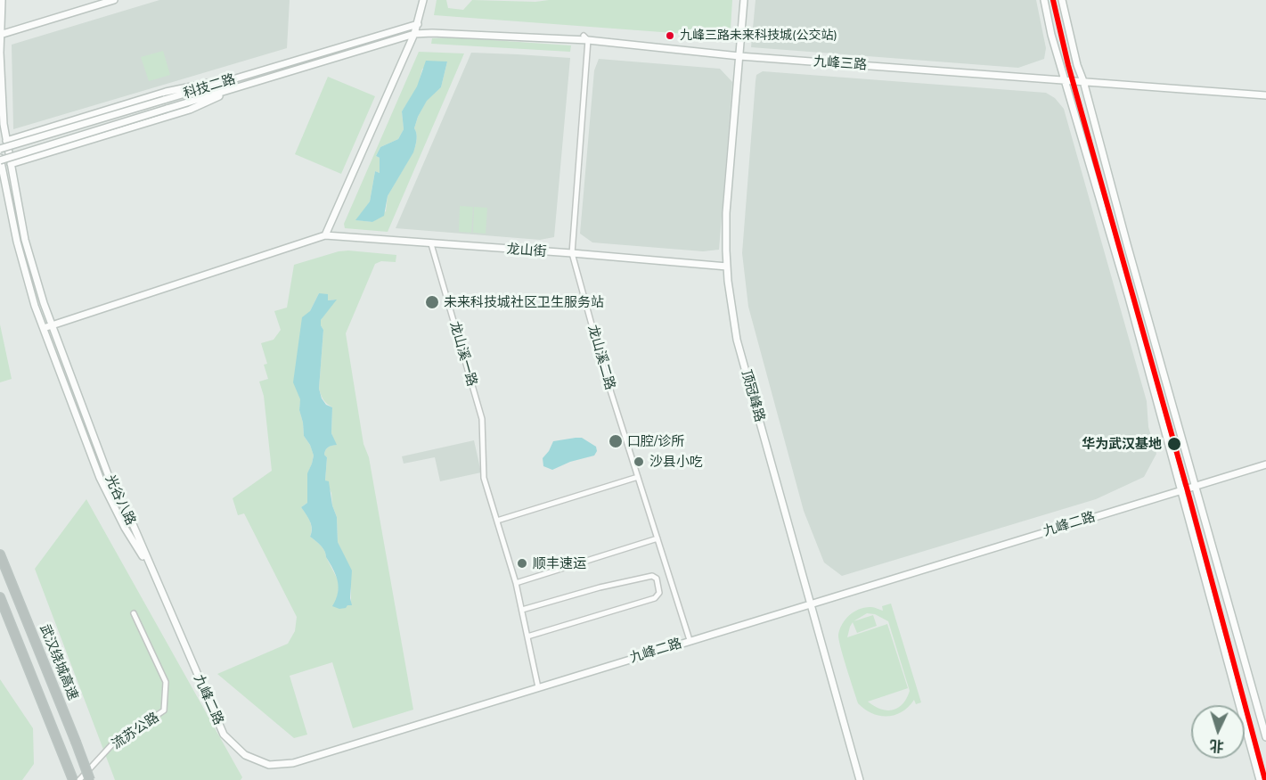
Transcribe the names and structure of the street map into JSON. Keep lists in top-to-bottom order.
{
  "streets": {
    "highway": ["武汉绕城高速"],
    "street": [
      "九峰三路",
      "科技二路",
      "龙山街",
      "龙山溪一路",
      "龙山溪二路",
      "顶冠峰路",
      "光谷八路",
      "九峰二路",
      "流苏公路"
    ]
  },
  "crossings": [
    ["九峰三路", "科技二路"],
    ["九峰三路", "龙山溪二路"],
    ["九峰三路", "顶冠峰路"],
    ["科技二路", "光谷八路"],
    ["龙山街", "龙山溪一路"],
    ["龙山街", "龙山溪二路"],
    ["龙山街", "顶冠峰路"],
    ["龙山溪一路", "九峰二路"],
    ["龙山溪二路", "九峰二路"],
    ["顶冠峰路", "九峰二路"],
    ["光谷八路", "九峰二路"]
  ],
  "places": [
    "九峰三路未来科技城(公交站)",
    "未来科技城社区卫生服务站",
    "口腔/诊所",
    "华为武汉基地",
    "沙县小吃",
    "顺丰速运"
  ],
  "north": "bottom"
}
